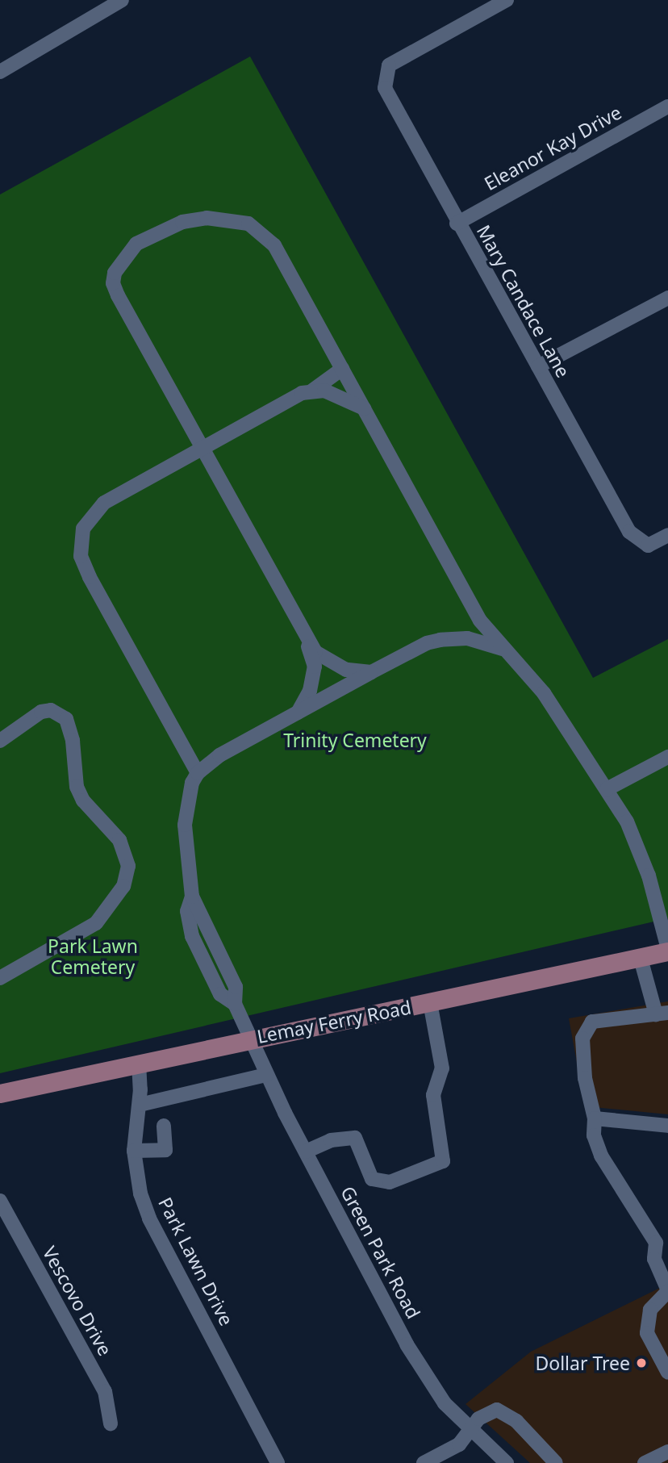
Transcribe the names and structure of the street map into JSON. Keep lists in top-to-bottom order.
{
  "streets": {
    "main road": ["Lemay Ferry Road"],
    "street": [
      "Eleanor Kay Drive",
      "Mary Candace Lane",
      "Green Park Road",
      "Park Lawn Drive",
      "Vescovo Drive"
    ]
  },
  "crossings": [
    ["Eleanor Kay Drive", "Mary Candace Lane"],
    ["Lemay Ferry Road", "Green Park Road"],
    ["Lemay Ferry Road", "Park Lawn Drive"]
  ],
  "parks": ["Trinity Cemetery", "Park Lawn Cemetery"],
  "places": ["Dollar Tree"]
}
